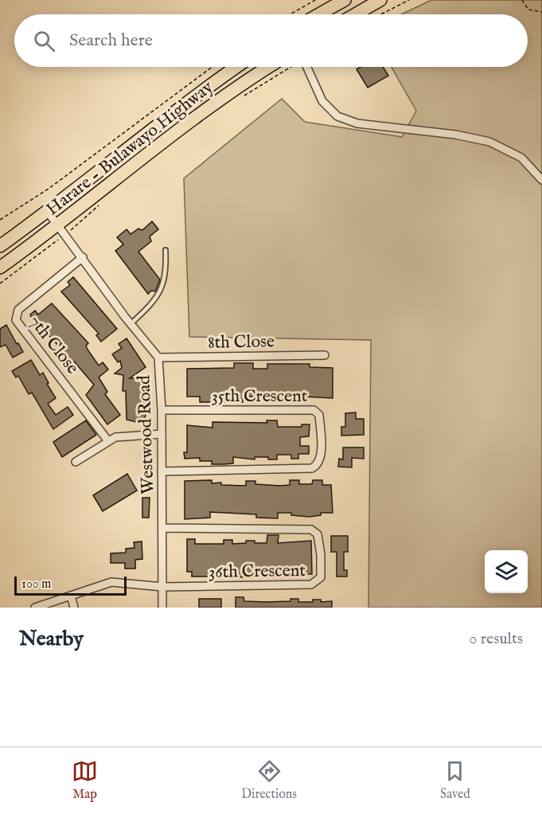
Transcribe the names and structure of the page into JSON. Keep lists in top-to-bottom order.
{
  "streets": {
    "highway": ["Harare - Bulawayo Highway"],
    "street": [
      "8th Close",
      "7th Close",
      "35th Crescent",
      "Westwood Road",
      "36th Crescent"
    ]
  },
  "crossings": [
    ["Harare - Bulawayo Highway", "Westwood Road"],
    ["8th Close", "Westwood Road"],
    ["7th Close", "Westwood Road"],
    ["35th Crescent", "Westwood Road"],
    ["Westwood Road", "36th Crescent"]
  ],
  "scale_bar": "100 m",
  "page": {
    "search": "Search here",
    "scale": "100 m",
    "heading": ["Nearby", "0 results"],
    "nav": ["Map", "Directions", "Saved"]
  }
}
